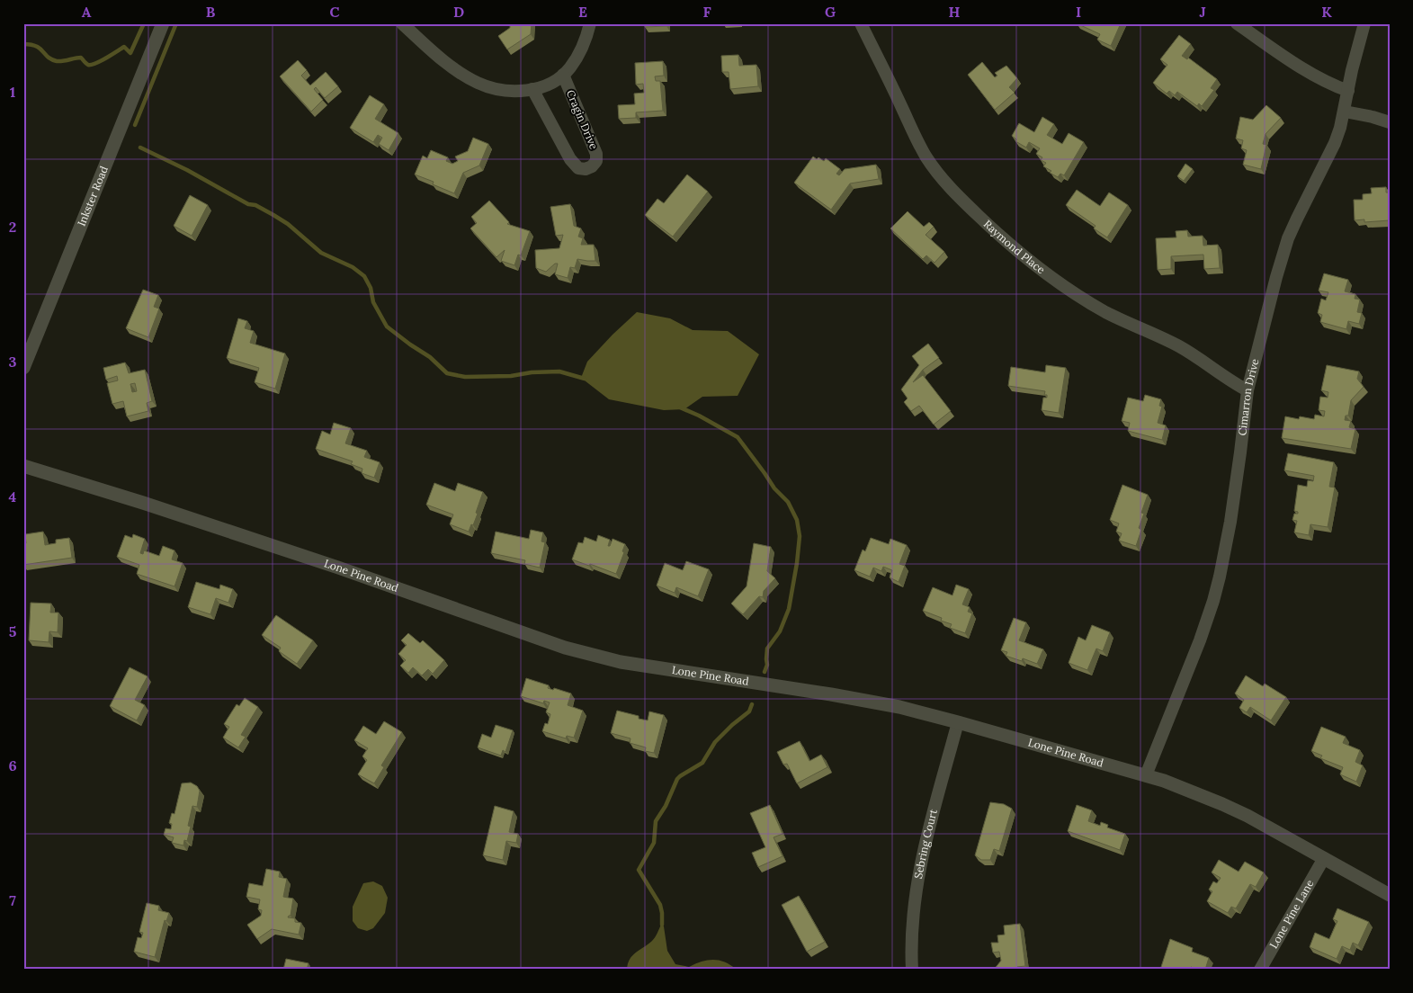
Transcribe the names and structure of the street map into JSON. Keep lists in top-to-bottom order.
{
  "streets": {
    "street": [
      "Cragin Drive",
      "Inkster Road",
      "Raymond Place",
      "Cimarron Drive",
      "Lone Pine Road",
      "Sebring Court",
      "Lone Pine Lane"
    ]
  },
  "crossings": [
    ["Raymond Place", "Cimarron Drive"],
    ["Cimarron Drive", "Lone Pine Road"],
    ["Lone Pine Road", "Sebring Court"],
    ["Lone Pine Road", "Lone Pine Lane"]
  ],
  "grid": {
    "columns": [
      "A",
      "B",
      "C",
      "D",
      "E",
      "F",
      "G",
      "H",
      "I",
      "J",
      "K"
    ],
    "rows": [
      "1",
      "2",
      "3",
      "4",
      "5",
      "6",
      "7"
    ]
  }
}
